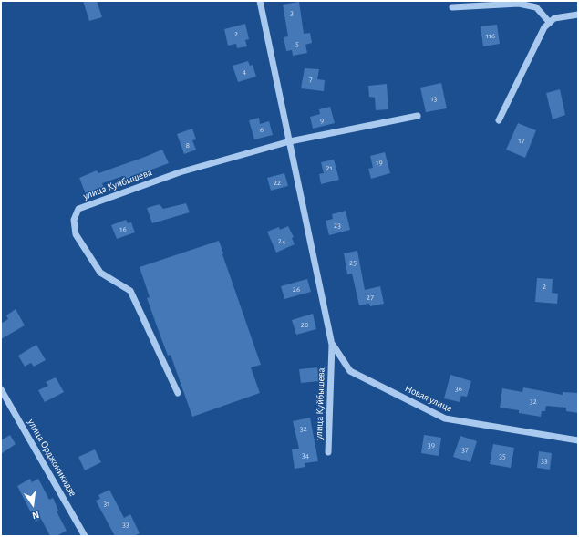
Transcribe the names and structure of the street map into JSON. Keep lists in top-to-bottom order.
{
  "streets": {
    "street": ["улица Куйбышева", "Новая улица", "улица Орджоникидзе"]
  },
  "crossings": [
    ["улица Куйбышева", "Новая улица"]
  ],
  "house_numbers": [
    "3",
    "2",
    "116",
    "5",
    "4",
    "7",
    "13",
    "9",
    "6",
    "17",
    "8",
    "19",
    "21",
    "22",
    "23",
    "16",
    "24",
    "25",
    "2",
    "26",
    "27",
    "28",
    "36",
    "32",
    "32",
    "39",
    "37",
    "34",
    "35",
    "33",
    "31",
    "33"
  ],
  "north": "bottom"
}
